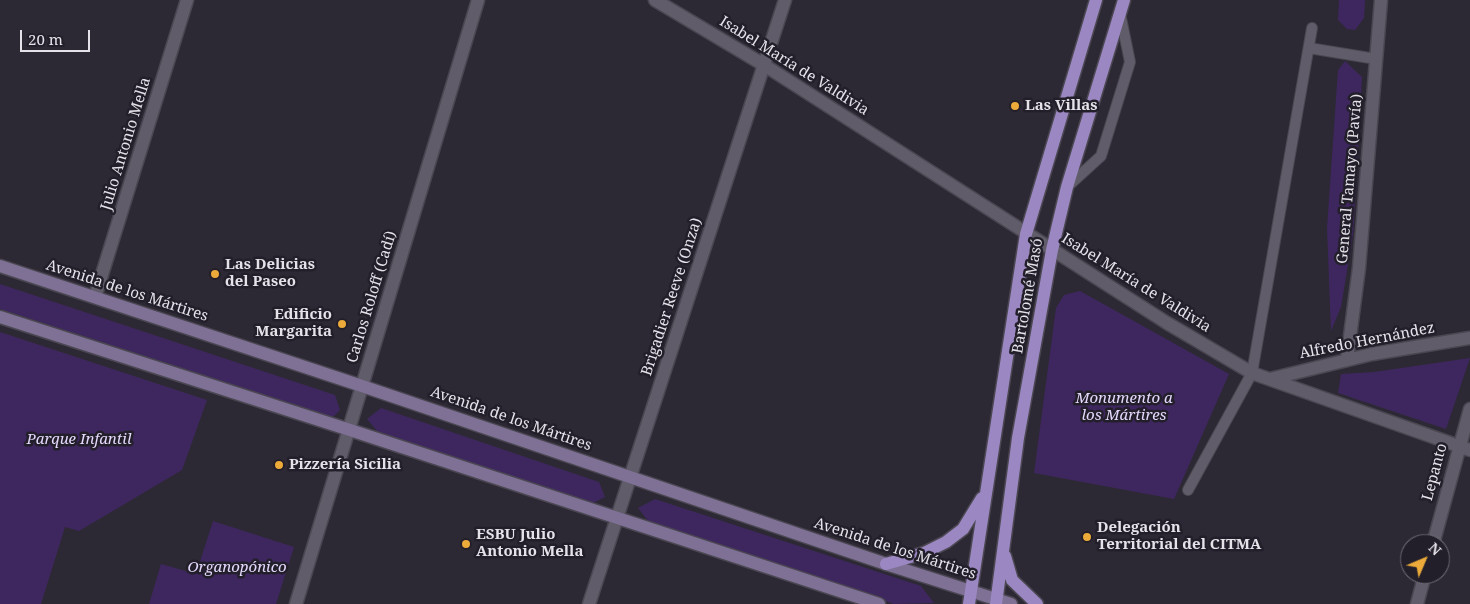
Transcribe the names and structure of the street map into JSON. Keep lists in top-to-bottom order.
{
  "streets": {
    "main road": ["Avenida de los Mártires", "Bartolomé Masó"],
    "street": [
      "Isabel María de Valdivia",
      "Julio Antonio Mella",
      "General Tamayo (Pavía)",
      "Carlos Roloff (Cadí)",
      "Brigadier Reeve (Onza)",
      "Alfredo Hernández",
      "Lepanto"
    ]
  },
  "crossings": [
    ["Isabel María de Valdivia", "Bartolomé Masó"],
    ["Isabel María de Valdivia", "Brigadier Reeve (Onza)"],
    ["Isabel María de Valdivia", "Alfredo Hernández"],
    ["Isabel María de Valdivia", "Lepanto"],
    ["Julio Antonio Mella", "Avenida de los Mártires"],
    ["General Tamayo (Pavía)", "Alfredo Hernández"],
    ["Avenida de los Mártires", "Bartolomé Masó"],
    ["Avenida de los Mártires", "Carlos Roloff (Cadí)"],
    ["Avenida de los Mártires", "Brigadier Reeve (Onza)"]
  ],
  "parks": ["Monumento a los Mártires", "Parque Infantil", "Organopónico"],
  "places": [
    "Las Villas",
    "Las Delicias del Paseo",
    "Edificio Margarita",
    "Pizzería Sicilia",
    "Delegación Territorial del CITMA",
    "ESBU Julio Antonio Mella"
  ],
  "scale_bar": "20 m",
  "north": "top right"
}
